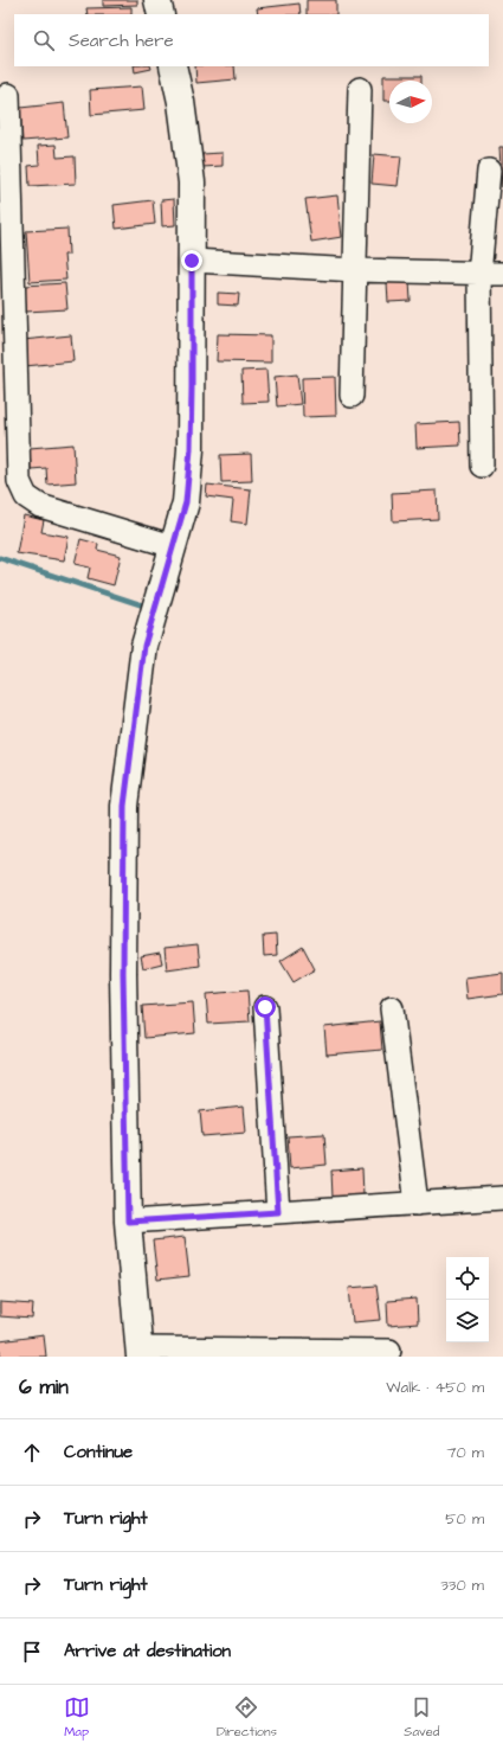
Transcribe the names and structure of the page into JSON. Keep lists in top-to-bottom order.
{
  "north": "right",
  "page": {
    "search": "Search here",
    "heading": ["6 min", "Walk · 450 m"],
    "list": [
      ["Continue", "70 m"],
      ["Turn right", "50 m"],
      ["Turn right", "330 m"],
      "Arrive at destination"
    ],
    "nav": ["Map", "Directions", "Saved"]
  }
}
